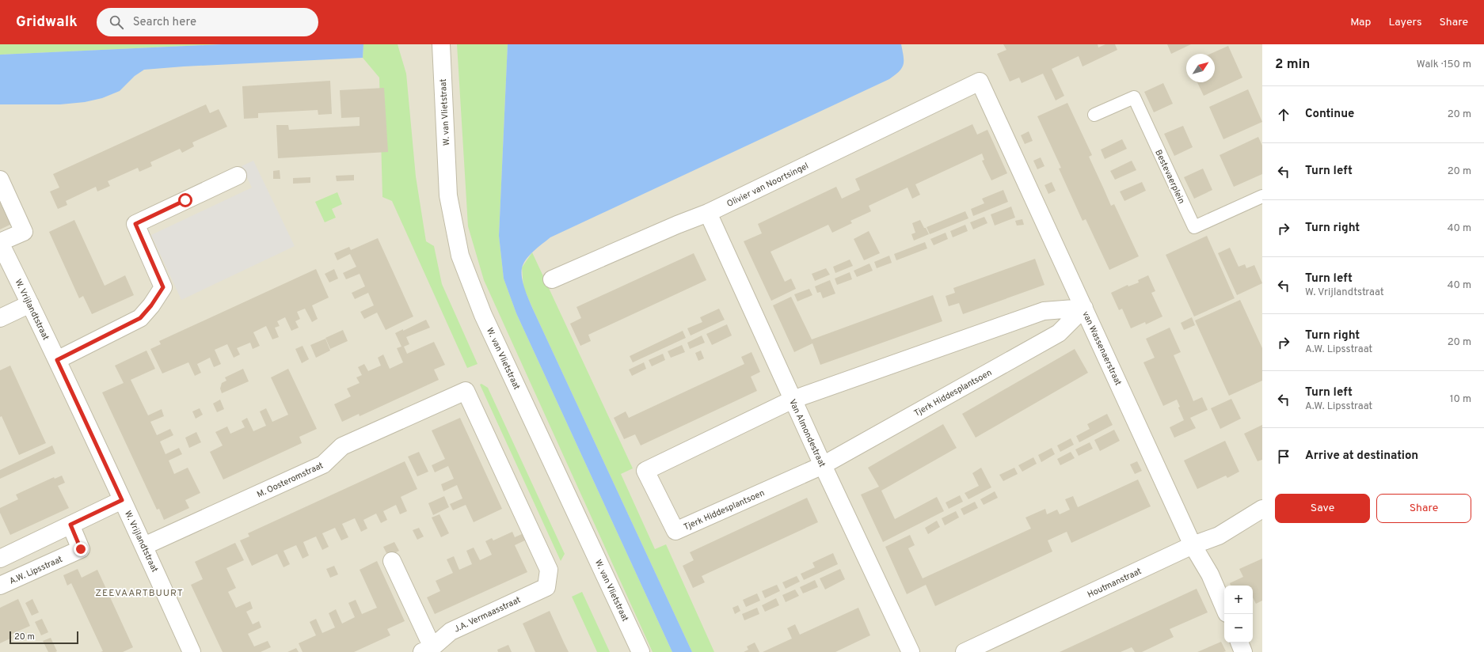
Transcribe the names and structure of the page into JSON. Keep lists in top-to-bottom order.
{
  "streets": {
    "street": [
      "W. van Vlietstraat",
      "Olivier van Noortsingel",
      "W. Vrijlandtstraat",
      "van Wassenaerstraat",
      "Tjerk Hiddesplantsoen",
      "Van Almondestraat",
      "M. Oosteromstraat",
      "A.W. Lipsstraat",
      "Houtmanstraat",
      "J.A. Vermaasstraat"
    ],
    "lane": ["Bestevaerplein"]
  },
  "crossings": [
    ["Olivier van Noortsingel", "van Wassenaerstraat"],
    ["Olivier van Noortsingel", "Van Almondestraat"],
    ["W. Vrijlandtstraat", "M. Oosteromstraat"],
    ["van Wassenaerstraat", "Tjerk Hiddesplantsoen"],
    ["van Wassenaerstraat", "Houtmanstraat"],
    ["Tjerk Hiddesplantsoen", "Van Almondestraat"],
    ["M. Oosteromstraat", "J.A. Vermaasstraat"]
  ],
  "districts": ["ZEEVAARTBUURT"],
  "scale_bar": "20 m",
  "north": "top right",
  "page": {
    "header": "Gridwalk",
    "search": "Search here",
    "nav": ["Map", "Layers", "Share"],
    "heading": ["2 min", "Walk · 150 m"],
    "list": [
      ["Continue", "20 m"],
      ["Turn left", "20 m"],
      ["Turn right", "40 m"],
      ["Turn left", "W. Vrijlandtstraat", "40 m"],
      ["Turn right", "A.W. Lipsstraat", "20 m"],
      ["Turn left", "A.W. Lipsstraat", "10 m"],
      "Arrive at destination"
    ],
    "buttons": ["Save", "Share"],
    "map_buttons": ["+", "−"],
    "scale": "20 m"
  }
}
